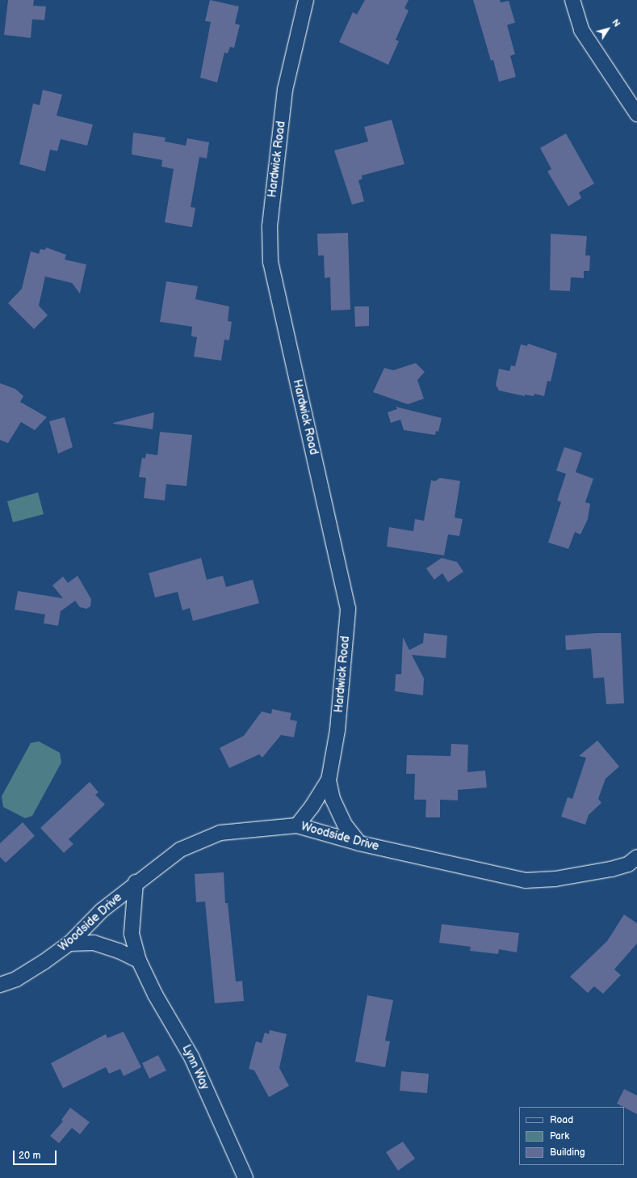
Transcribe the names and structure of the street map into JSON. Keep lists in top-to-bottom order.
{
  "streets": {
    "street": ["Hardwick Road", "Woodside Drive", "Lynn Way"]
  },
  "crossings": [
    ["Hardwick Road", "Woodside Drive"],
    ["Woodside Drive", "Lynn Way"]
  ],
  "legend": ["Road", "Park", "Building"],
  "scale_bar": "20 m",
  "north": "top right"
}
